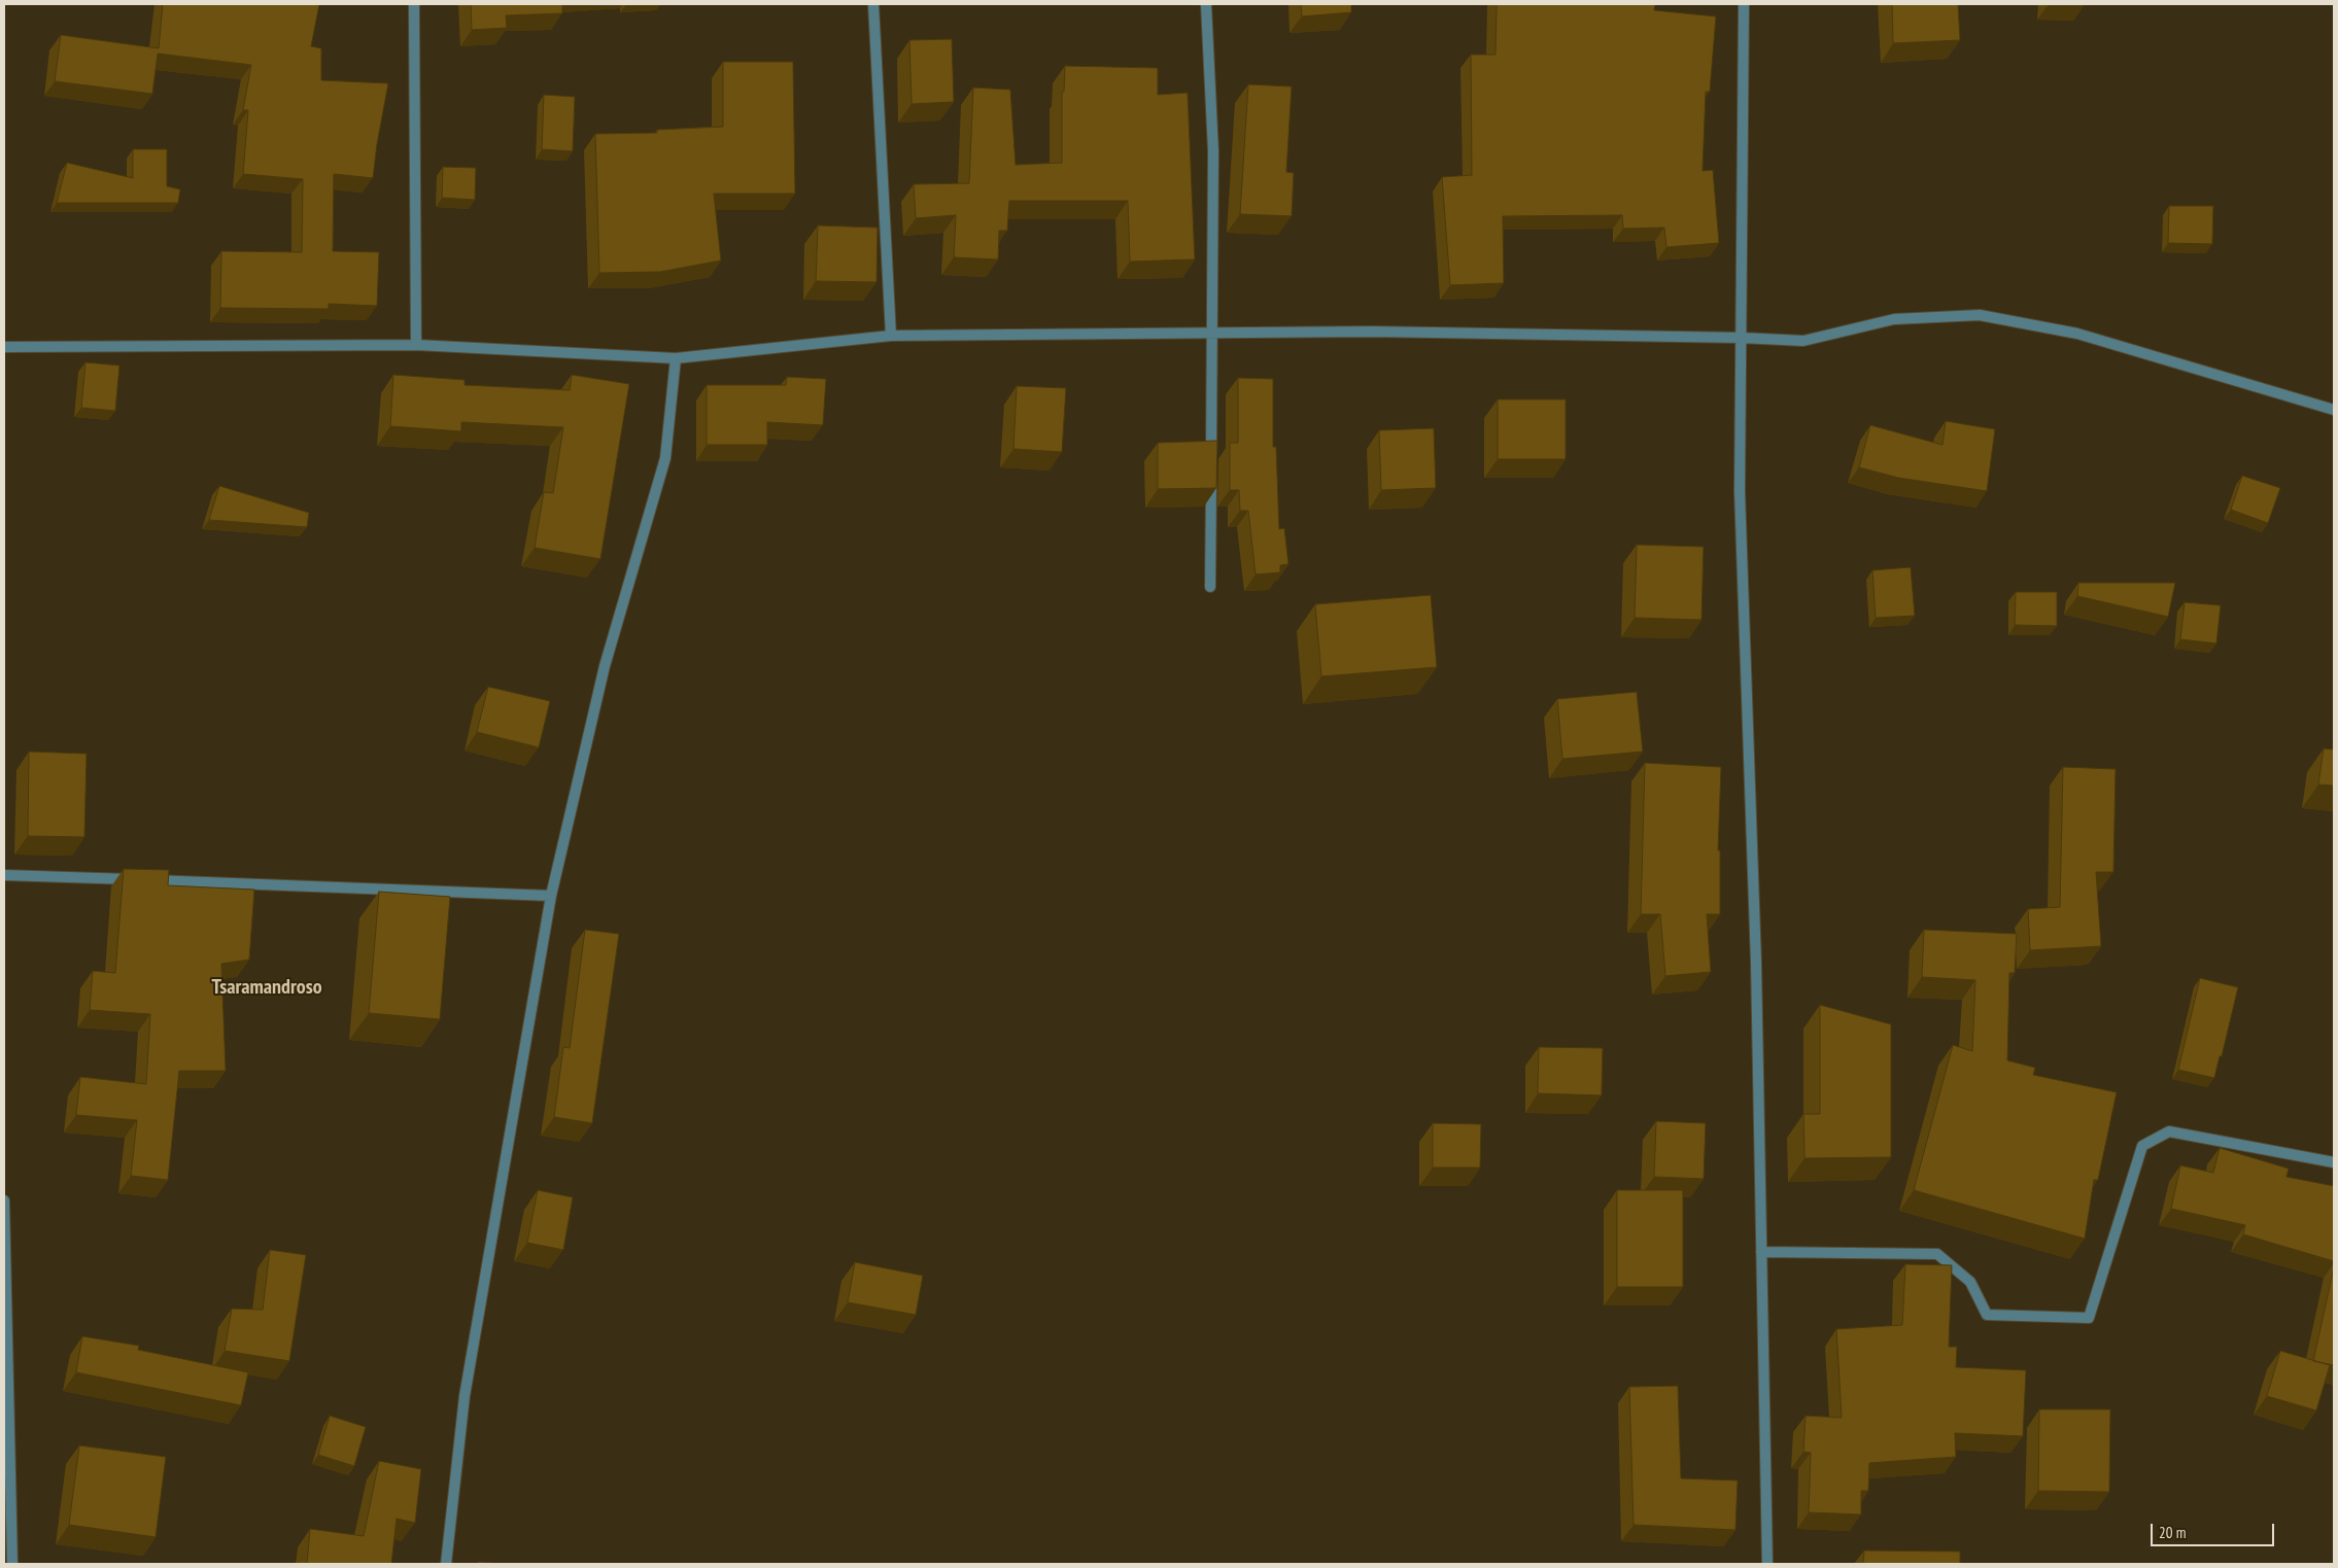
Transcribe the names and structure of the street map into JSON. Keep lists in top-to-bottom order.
{
  "districts": ["Tsaramandroso"],
  "scale_bar": "20 m"
}
